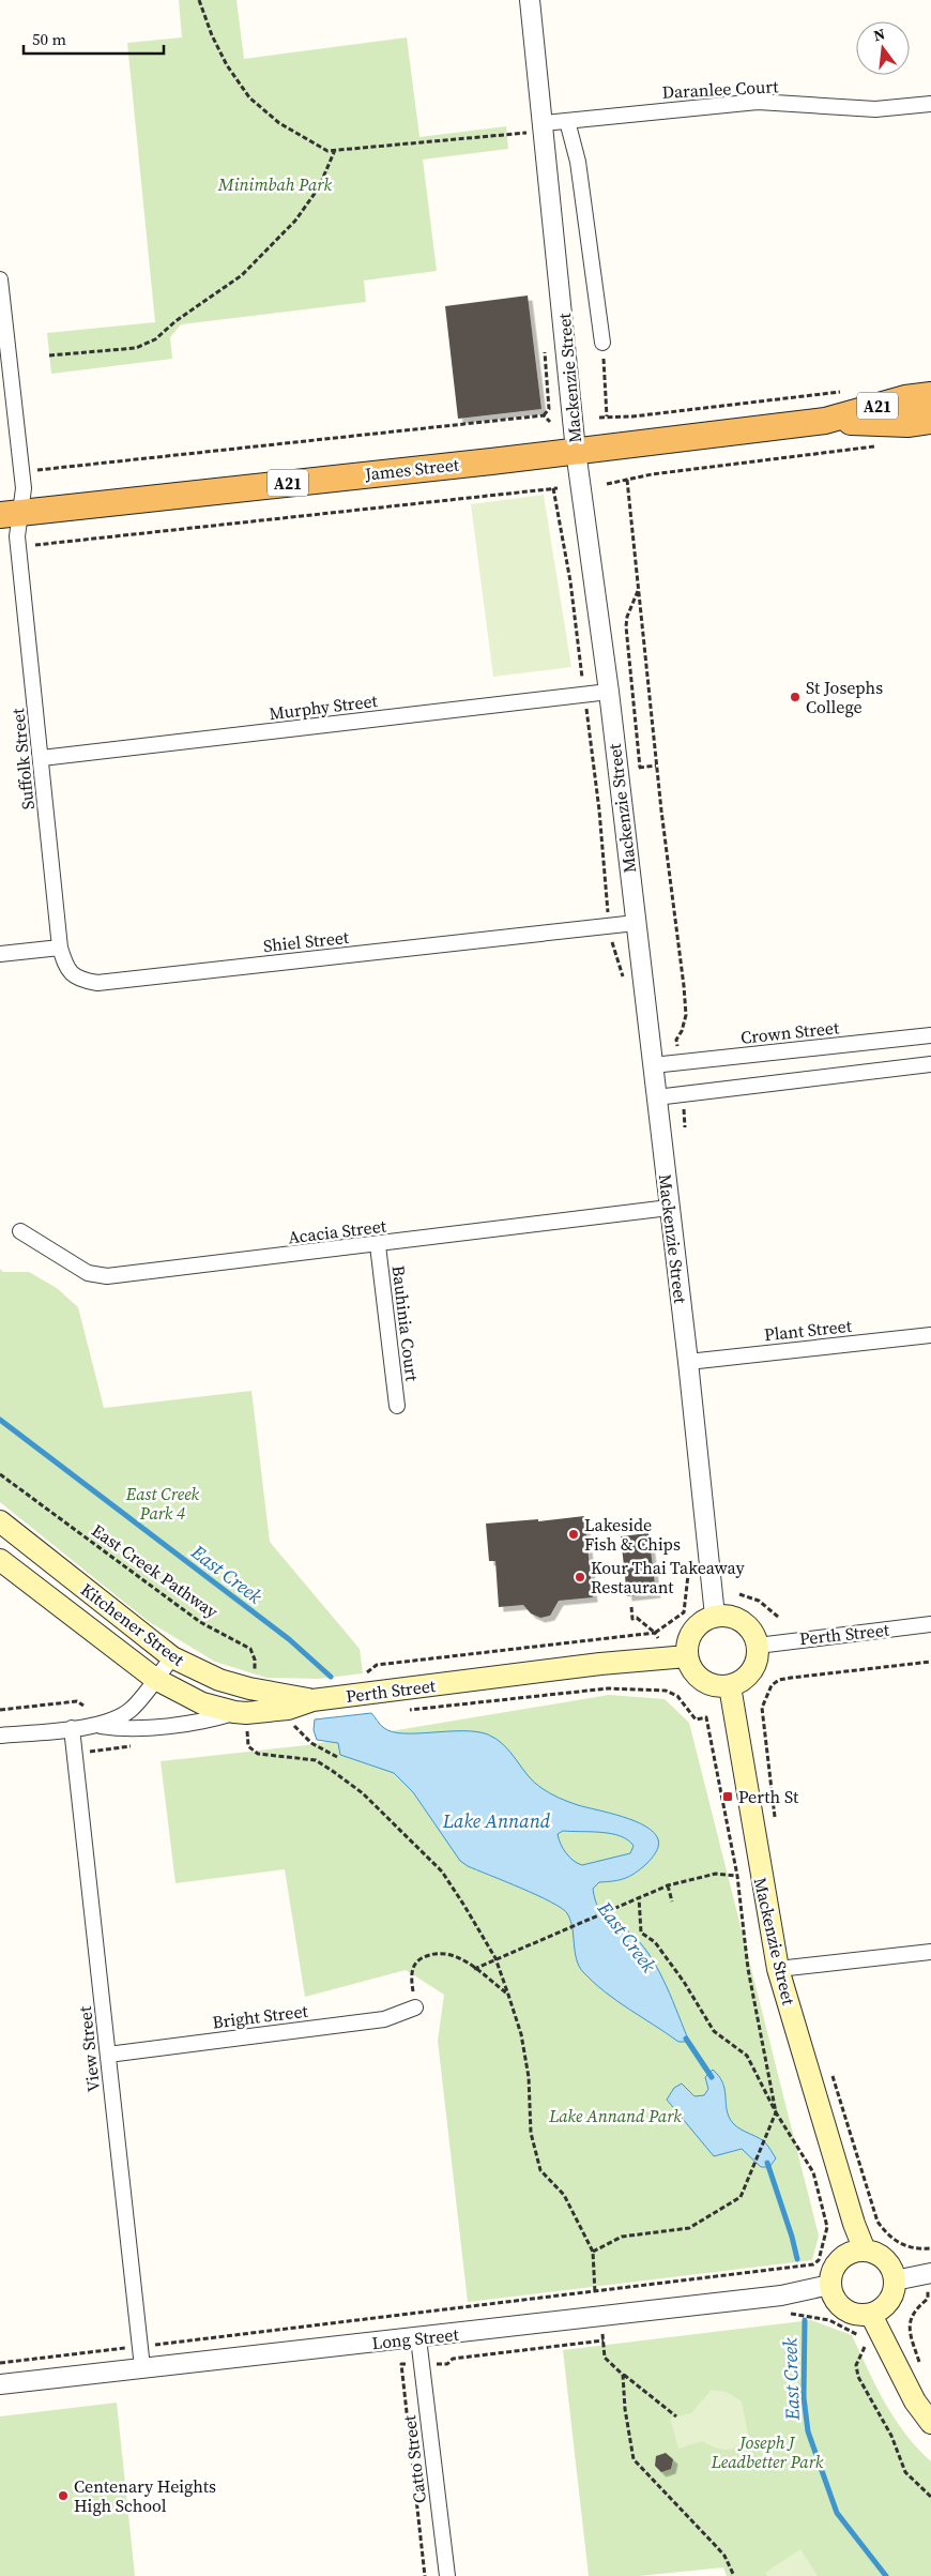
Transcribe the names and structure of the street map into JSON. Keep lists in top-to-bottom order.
{
  "streets": {
    "highway": ["A21", "James Street"],
    "main road": ["Mackenzie Street", "Kitchener Street", "Perth Street"],
    "street": [
      "Daranlee Court",
      "Murphy Street",
      "Suffolk Street",
      "Shiel Street",
      "Crown Street",
      "Acacia Street",
      "Bauhinia Court",
      "Plant Street",
      "Bright Street",
      "View Street",
      "Long Street",
      "Catto Street"
    ],
    "path": ["East Creek Pathway"]
  },
  "crossings": [
    ["Daranlee Court", "Mackenzie Street"],
    ["Mackenzie Street", "James Street"],
    ["Mackenzie Street", "Murphy Street"],
    ["Mackenzie Street", "Shiel Street"],
    ["Mackenzie Street", "Crown Street"],
    ["Mackenzie Street", "Acacia Street"],
    ["Mackenzie Street", "Plant Street"],
    ["Mackenzie Street", "Perth Street"],
    ["Mackenzie Street", "Long Street"],
    ["James Street", "Suffolk Street"],
    ["Murphy Street", "Suffolk Street"],
    ["Suffolk Street", "Shiel Street"],
    ["Acacia Street", "Bauhinia Court"],
    ["East Creek Pathway", "Kitchener Street"],
    ["Kitchener Street", "Perth Street"],
    ["Perth Street", "View Street"],
    ["Bright Street", "View Street"],
    ["View Street", "Long Street"],
    ["Long Street", "Catto Street"]
  ],
  "water": ["East Creek", "Lake Annand"],
  "parks": [
    "Minimbah Park",
    "East Creek Park 4",
    "Lake Annand Park",
    "Joseph J Leadbetter Park"
  ],
  "places": {
    "other": [
      "St Josephs College",
      "Lakeside Fish & Chips",
      "Kour Thai Takeaway Restaurant",
      "Centenary Heights High School"
    ],
    "transit": ["Perth St"]
  },
  "scale_bar": "50 m",
  "north": "top"
}
